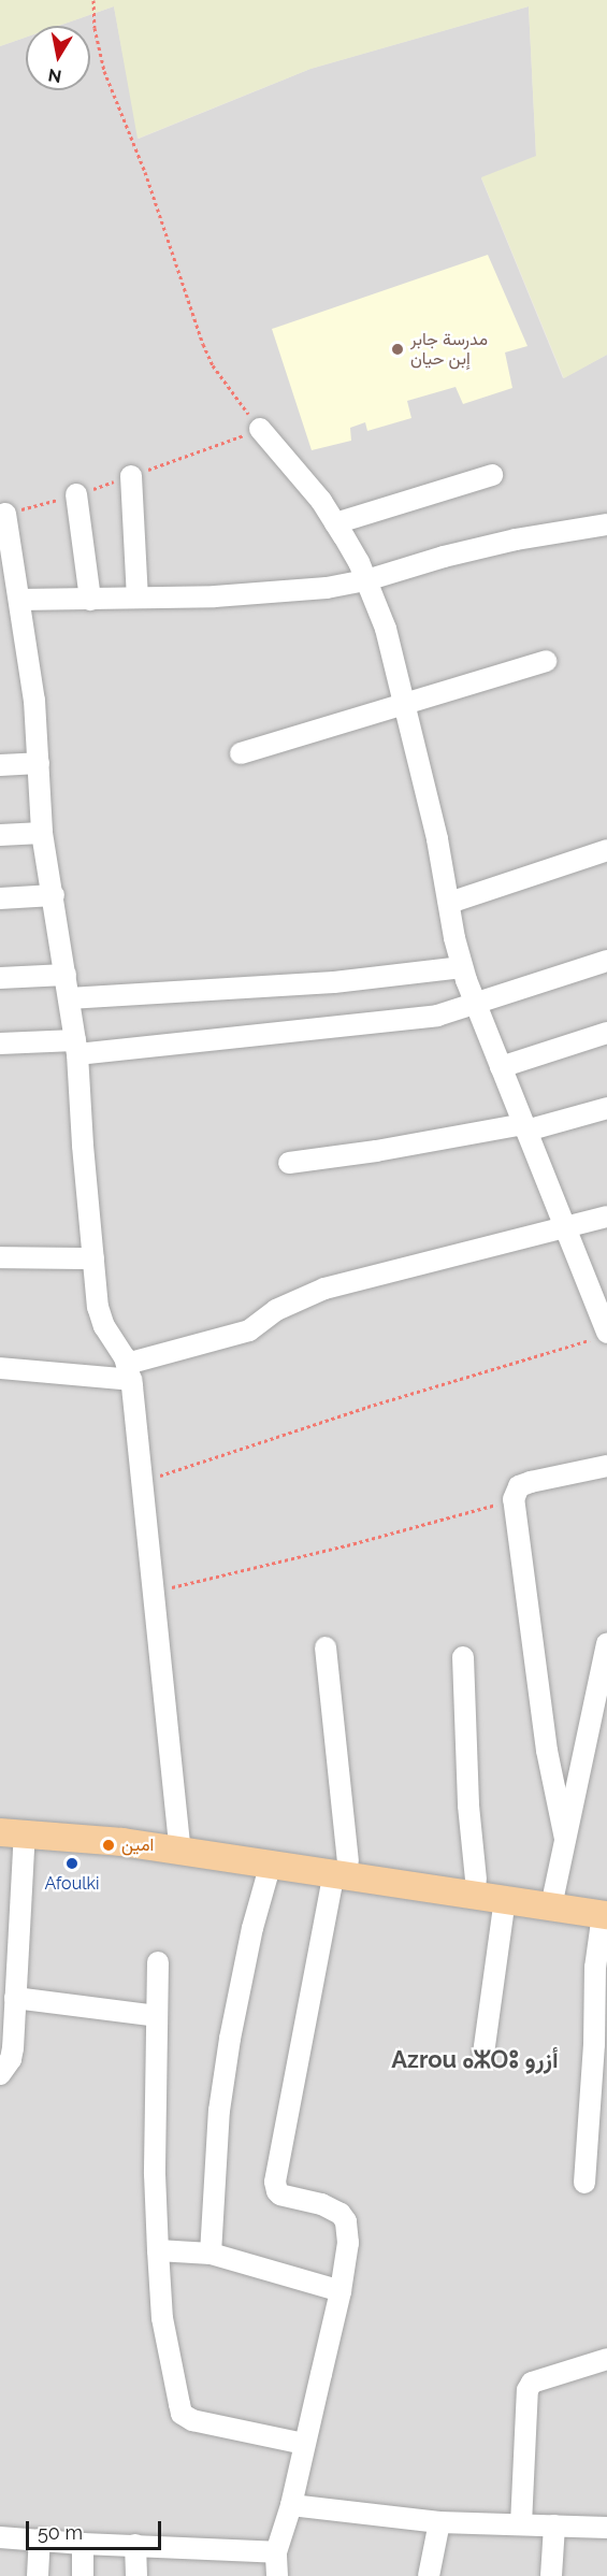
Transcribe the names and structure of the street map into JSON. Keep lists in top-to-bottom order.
{
  "districts": ["Azrou ⴰⵣⵔⵓ أزرو"],
  "places": ["مدرسة جابر إبن حيان", "امين", "Afoulki"],
  "scale_bar": "50 m",
  "north": "bottom"
}
